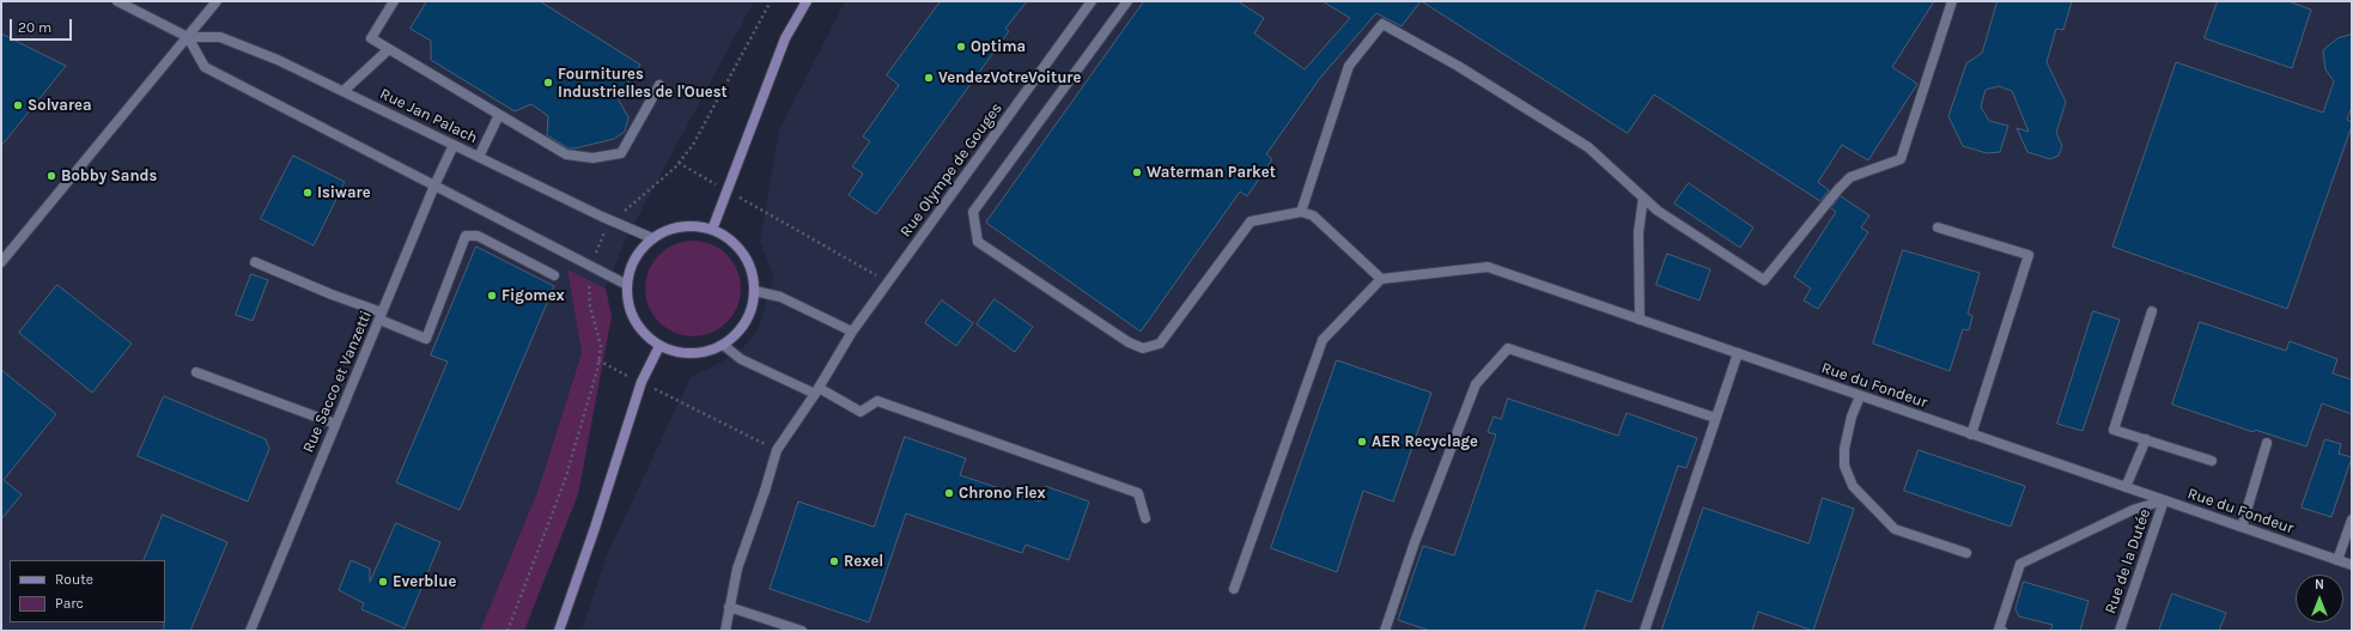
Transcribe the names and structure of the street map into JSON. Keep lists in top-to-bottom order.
{
  "streets": {
    "street": [
      "Rue Jan Palach",
      "Rue Olympe de Gouges",
      "Rue Sacco et Vanzetti",
      "Rue du Fondeur",
      "Rue de la Dutée"
    ]
  },
  "crossings": [
    ["Rue Jan Palach", "Rue Sacco et Vanzetti"],
    ["Rue du Fondeur", "Rue de la Dutée"]
  ],
  "places": [
    "Optima",
    "VendezVotreVoiture",
    "Fournitures Industrielles de l'Ouest",
    "Solvarea",
    "Waterman Parket",
    "Bobby Sands",
    "Isiware",
    "Figomex",
    "AER Recyclage",
    "Chrono Flex",
    "Rexel",
    "Everblue"
  ],
  "legend": ["Route", "Parc"],
  "scale_bar": "20 m",
  "north": "top"
}
